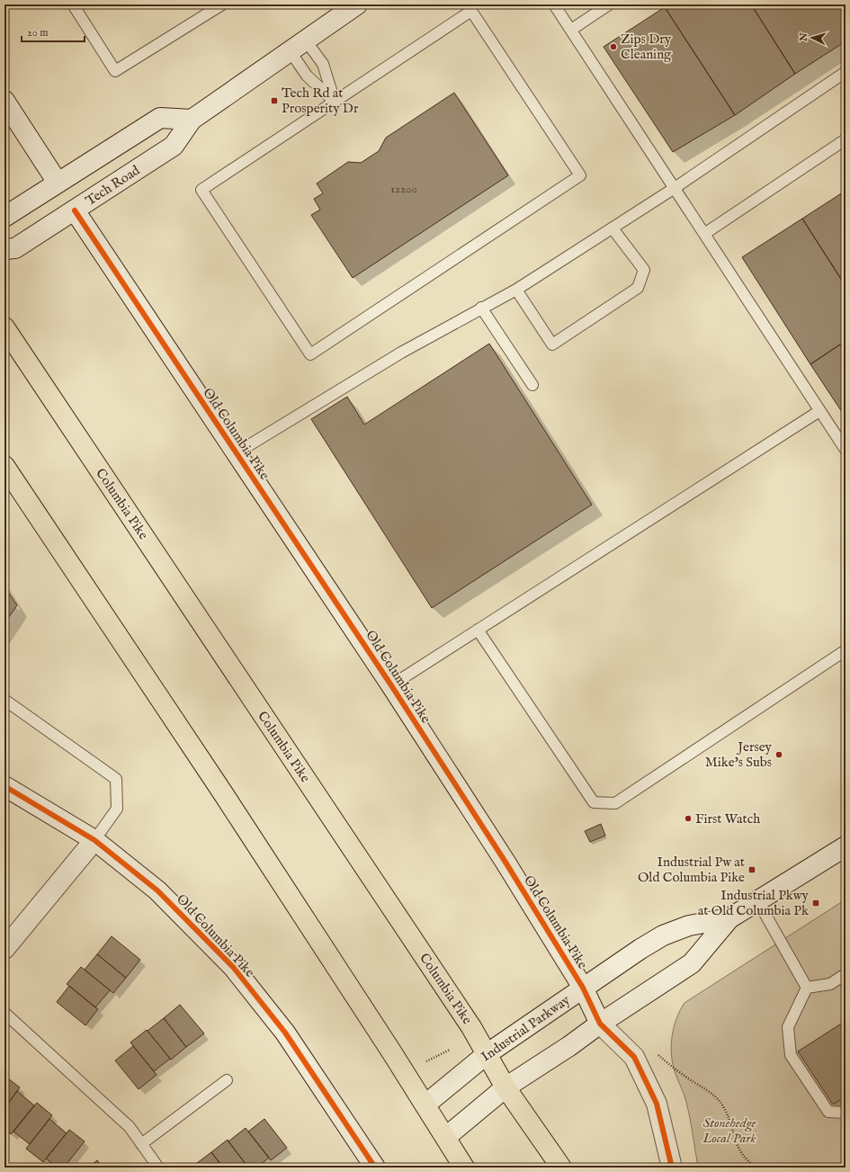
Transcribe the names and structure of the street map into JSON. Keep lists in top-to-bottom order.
{
  "streets": {
    "highway": ["Columbia Pike"],
    "street": ["Tech Road", "Old Columbia Pike", "Industrial Parkway"]
  },
  "crossings": [
    ["Tech Road", "Old Columbia Pike"],
    ["Old Columbia Pike", "Industrial Parkway"],
    ["Columbia Pike", "Industrial Parkway"]
  ],
  "parks": ["Stonehedge Local Park"],
  "places": {
    "other": ["Zips Dry Cleaning", "Jersey Mike's Subs", "First Watch"],
    "transit": ["Tech Rd at Prosperity Dr", "Industrial Pw at Old Columbia Pike", "Industrial Pkwy at Old Columbia Pk"]
  },
  "house_numbers": ["12200"],
  "scale_bar": "20 m",
  "north": "left"
}
